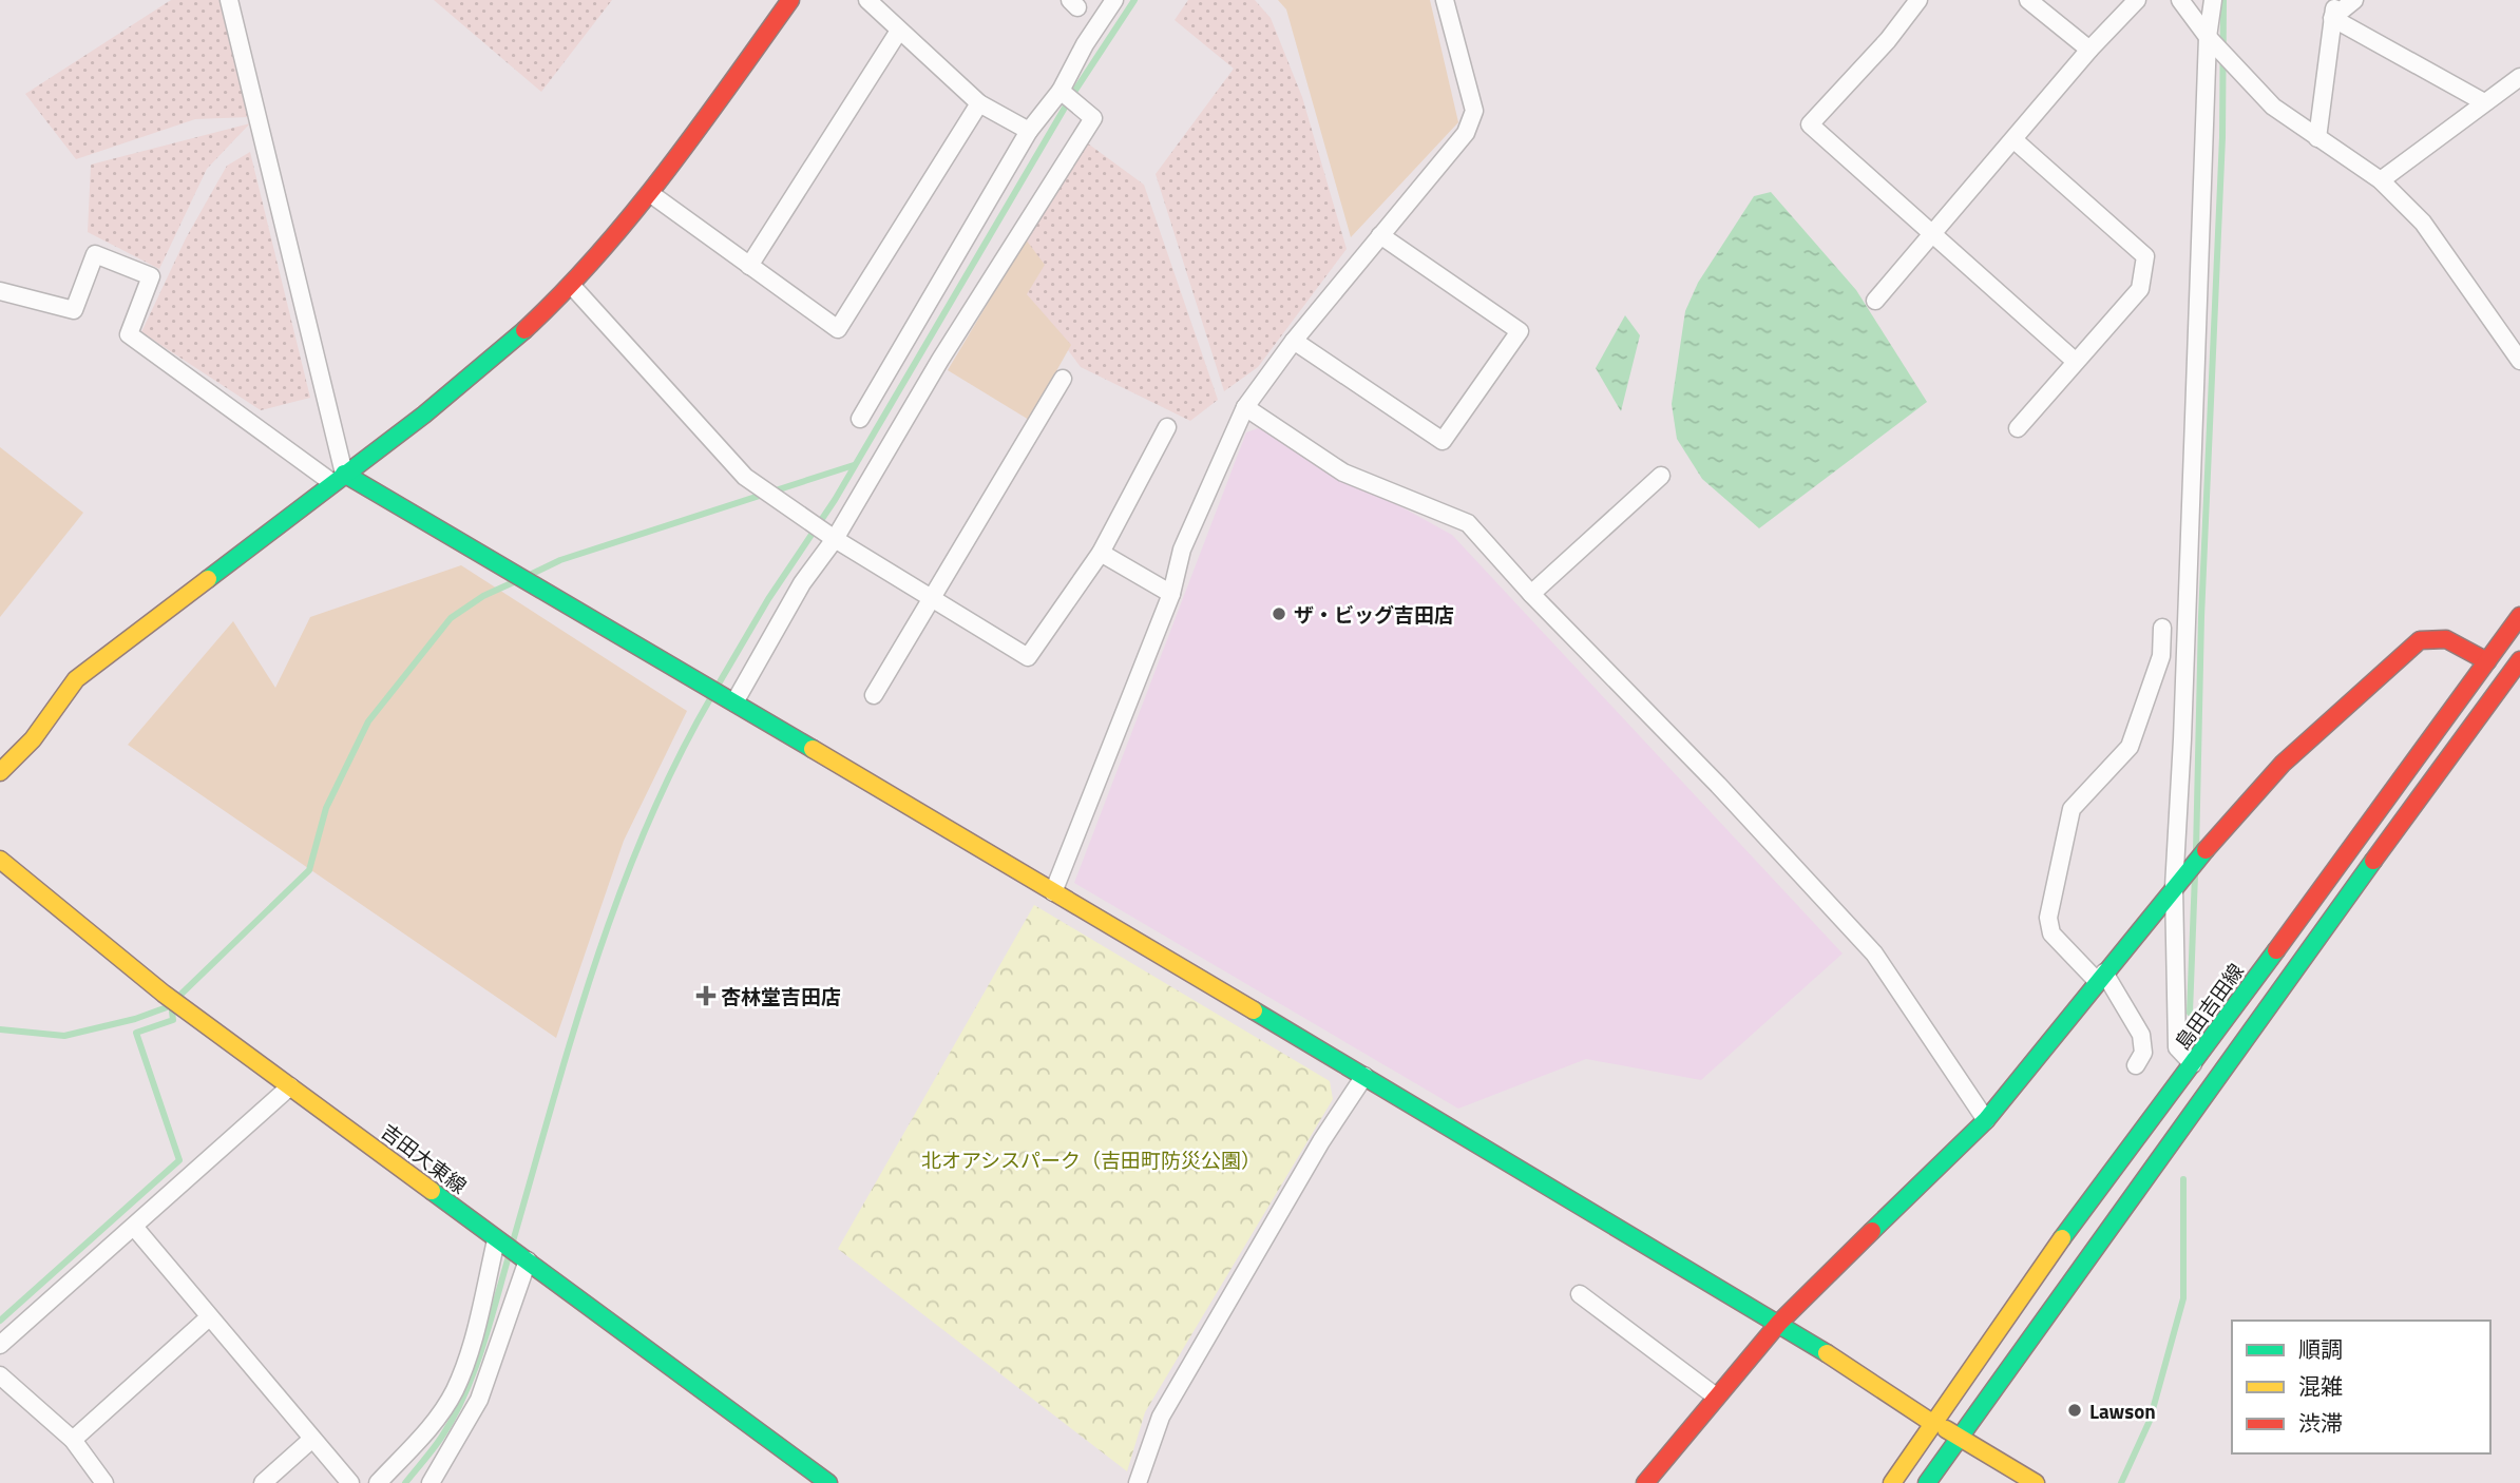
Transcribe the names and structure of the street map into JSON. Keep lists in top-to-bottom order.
{
  "streets": {
    "street": ["島田吉田線", "吉田大東線"]
  },
  "parks": ["北オアシスパーク（吉田町防災公園）"],
  "places": {
    "other": ["ザ・ビッグ吉田店", "Lawson"],
    "health": ["杏林堂吉田店"]
  },
  "legend": ["順調", "混雑", "渋滞"]
}
